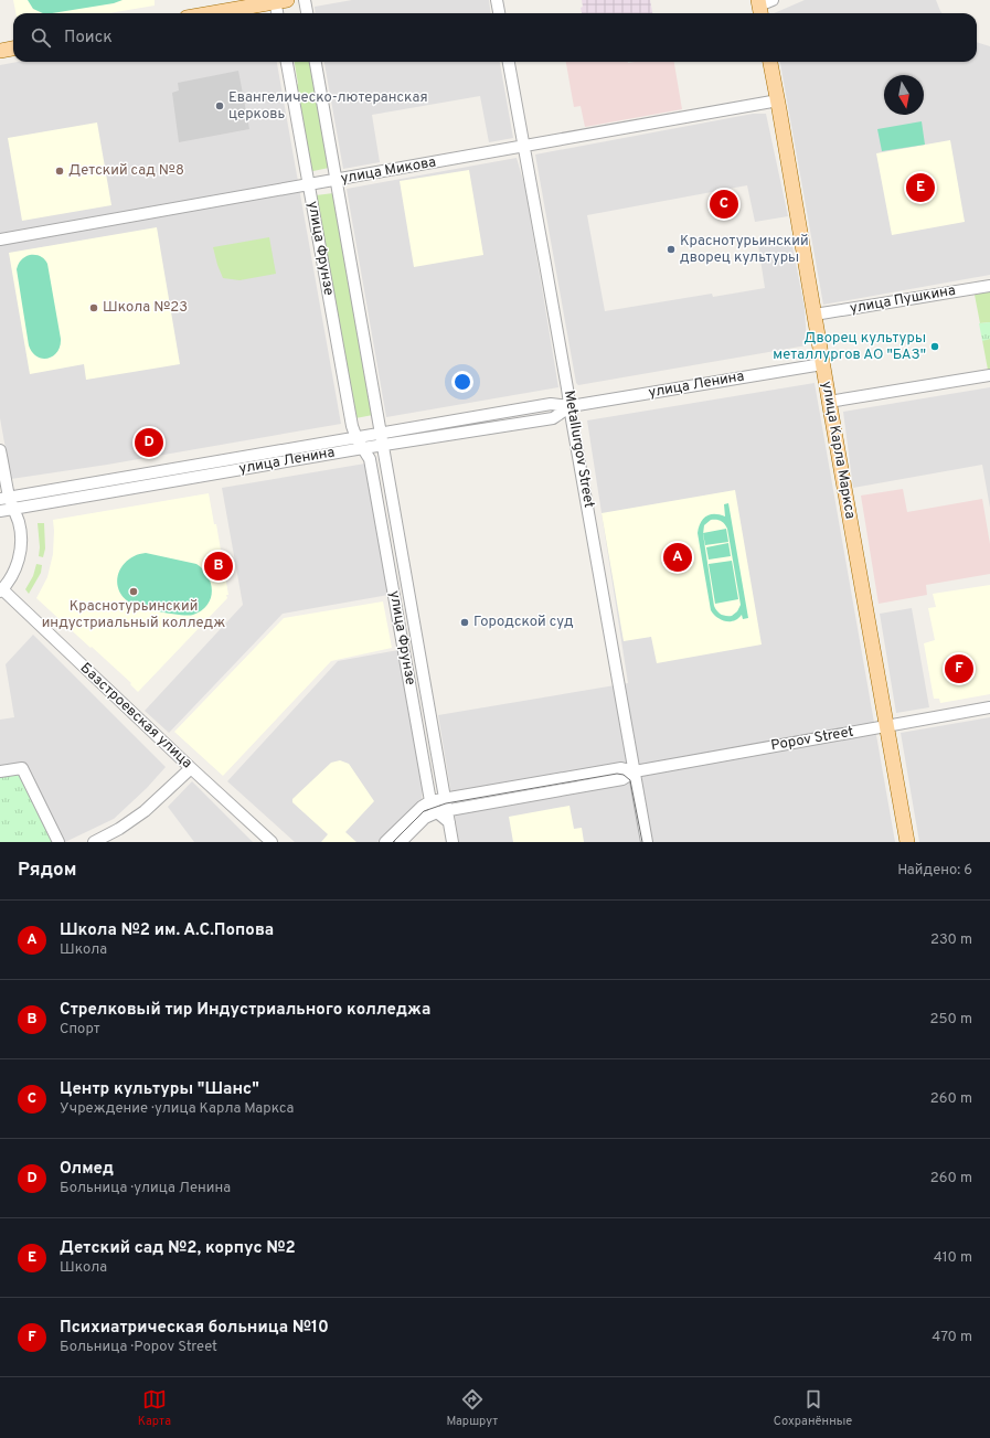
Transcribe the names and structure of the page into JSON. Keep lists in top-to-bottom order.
{
  "streets": {
    "main road": ["улица Карла Маркса"],
    "street": [
      "улица Микова",
      "улица Фрунзе",
      "улица Пушкина",
      "улица Ленина",
      "Metallurgov Street",
      "Базстроевская улица",
      "Popov Street"
    ]
  },
  "crossings": [
    ["улица Микова", "улица Фрунзе"],
    ["улица Микова", "Metallurgov Street"],
    ["улица Микова", "улица Карла Маркса"],
    ["улица Фрунзе", "улица Ленина"],
    ["улица Фрунзе", "Popov Street"],
    ["улица Пушкина", "улица Карла Маркса"],
    ["улица Ленина", "Metallurgov Street"],
    ["улица Ленина", "улица Карла Маркса"],
    ["Metallurgov Street", "Popov Street"],
    ["улица Карла Маркса", "Popov Street"]
  ],
  "places": [
    "Евангелическо-лютеранская церковь",
    "Детский сад №8",
    "Краснотурьинский дворец культуры",
    "Школа №23",
    "Дворец культуры металлургов АО \"БАЗ\"",
    "Краснотурьинский индустриальный колледж",
    "Городской суд"
  ],
  "north": "bottom",
  "page": {
    "search": "Поиск",
    "pins": [
      "E",
      "C",
      "D",
      "A",
      "B",
      "F"
    ],
    "heading": ["Рядом", "Найдено: 6"],
    "list": [
      {
        "mark": "A",
        "name": "Школа №2 им. А.С.Попова",
        "note": "Школа",
        "value": "230 m"
      },
      {
        "mark": "B",
        "name": "Стрелковый тир Индустриального колледжа",
        "note": "Спорт",
        "value": "250 m"
      },
      {
        "mark": "C",
        "name": "Центр культуры \"Шанс\"",
        "note": "Учреждение · улица Карла Маркса",
        "value": "260 m"
      },
      {
        "mark": "D",
        "name": "Олмед",
        "note": "Больница · улица Ленина",
        "value": "260 m"
      },
      {
        "mark": "E",
        "name": "Детский сад №2, корпус №2",
        "note": "Школа",
        "value": "410 m"
      },
      {
        "mark": "F",
        "name": "Психиатрическая больница №10",
        "note": "Больница · Popov Street",
        "value": "470 m"
      }
    ],
    "nav": ["Карта", "Маршрут", "Сохранённые"]
  }
}
